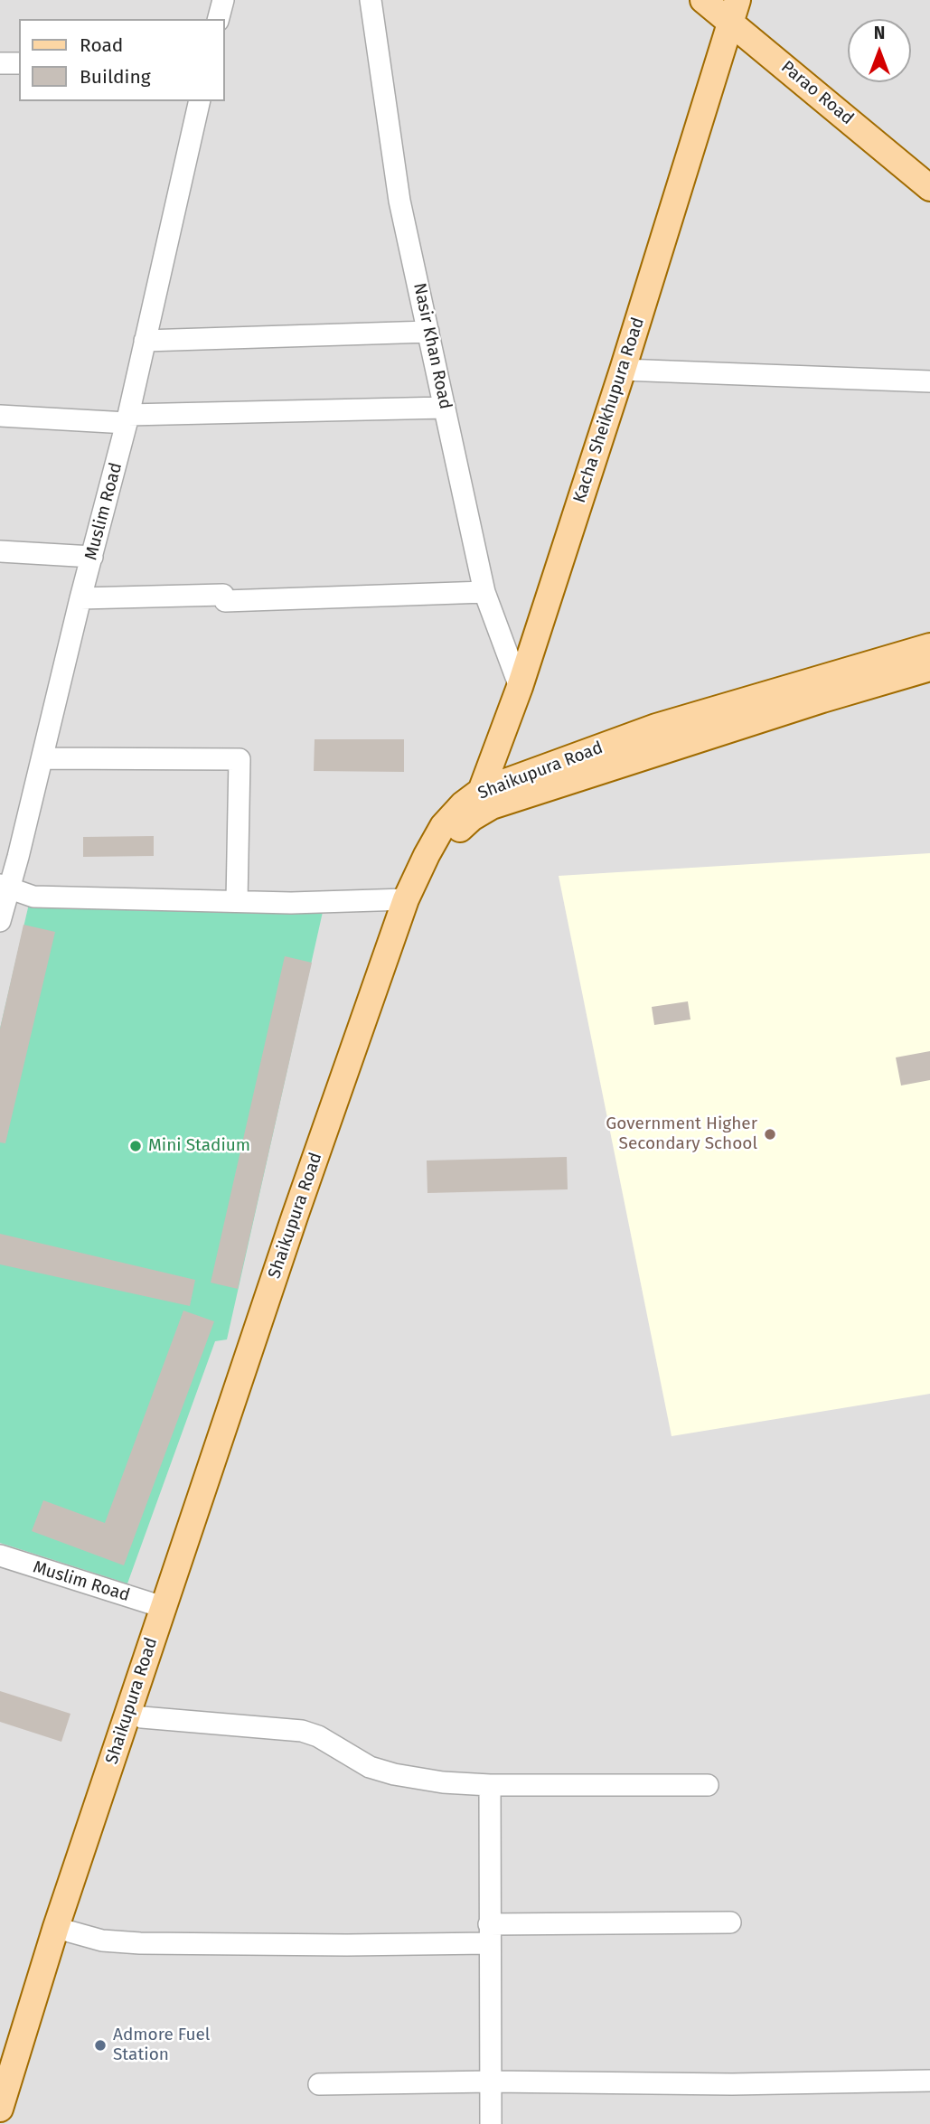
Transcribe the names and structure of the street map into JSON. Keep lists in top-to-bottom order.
{
  "streets": {
    "main road": ["Parao Road", "Kacha Sheikhupura Road", "Shaikupura Road"],
    "street": ["Nasir Khan Road", "Muslim Road"]
  },
  "crossings": [
    ["Parao Road", "Kacha Sheikhupura Road"],
    ["Nasir Khan Road", "Kacha Sheikhupura Road"],
    ["Kacha Sheikhupura Road", "Shaikupura Road"],
    ["Muslim Road", "Shaikupura Road"]
  ],
  "places": ["Government Higher Secondary School", "Mini Stadium", "Admore Fuel Station"],
  "legend": ["Road", "Building"],
  "north": "top"
}
